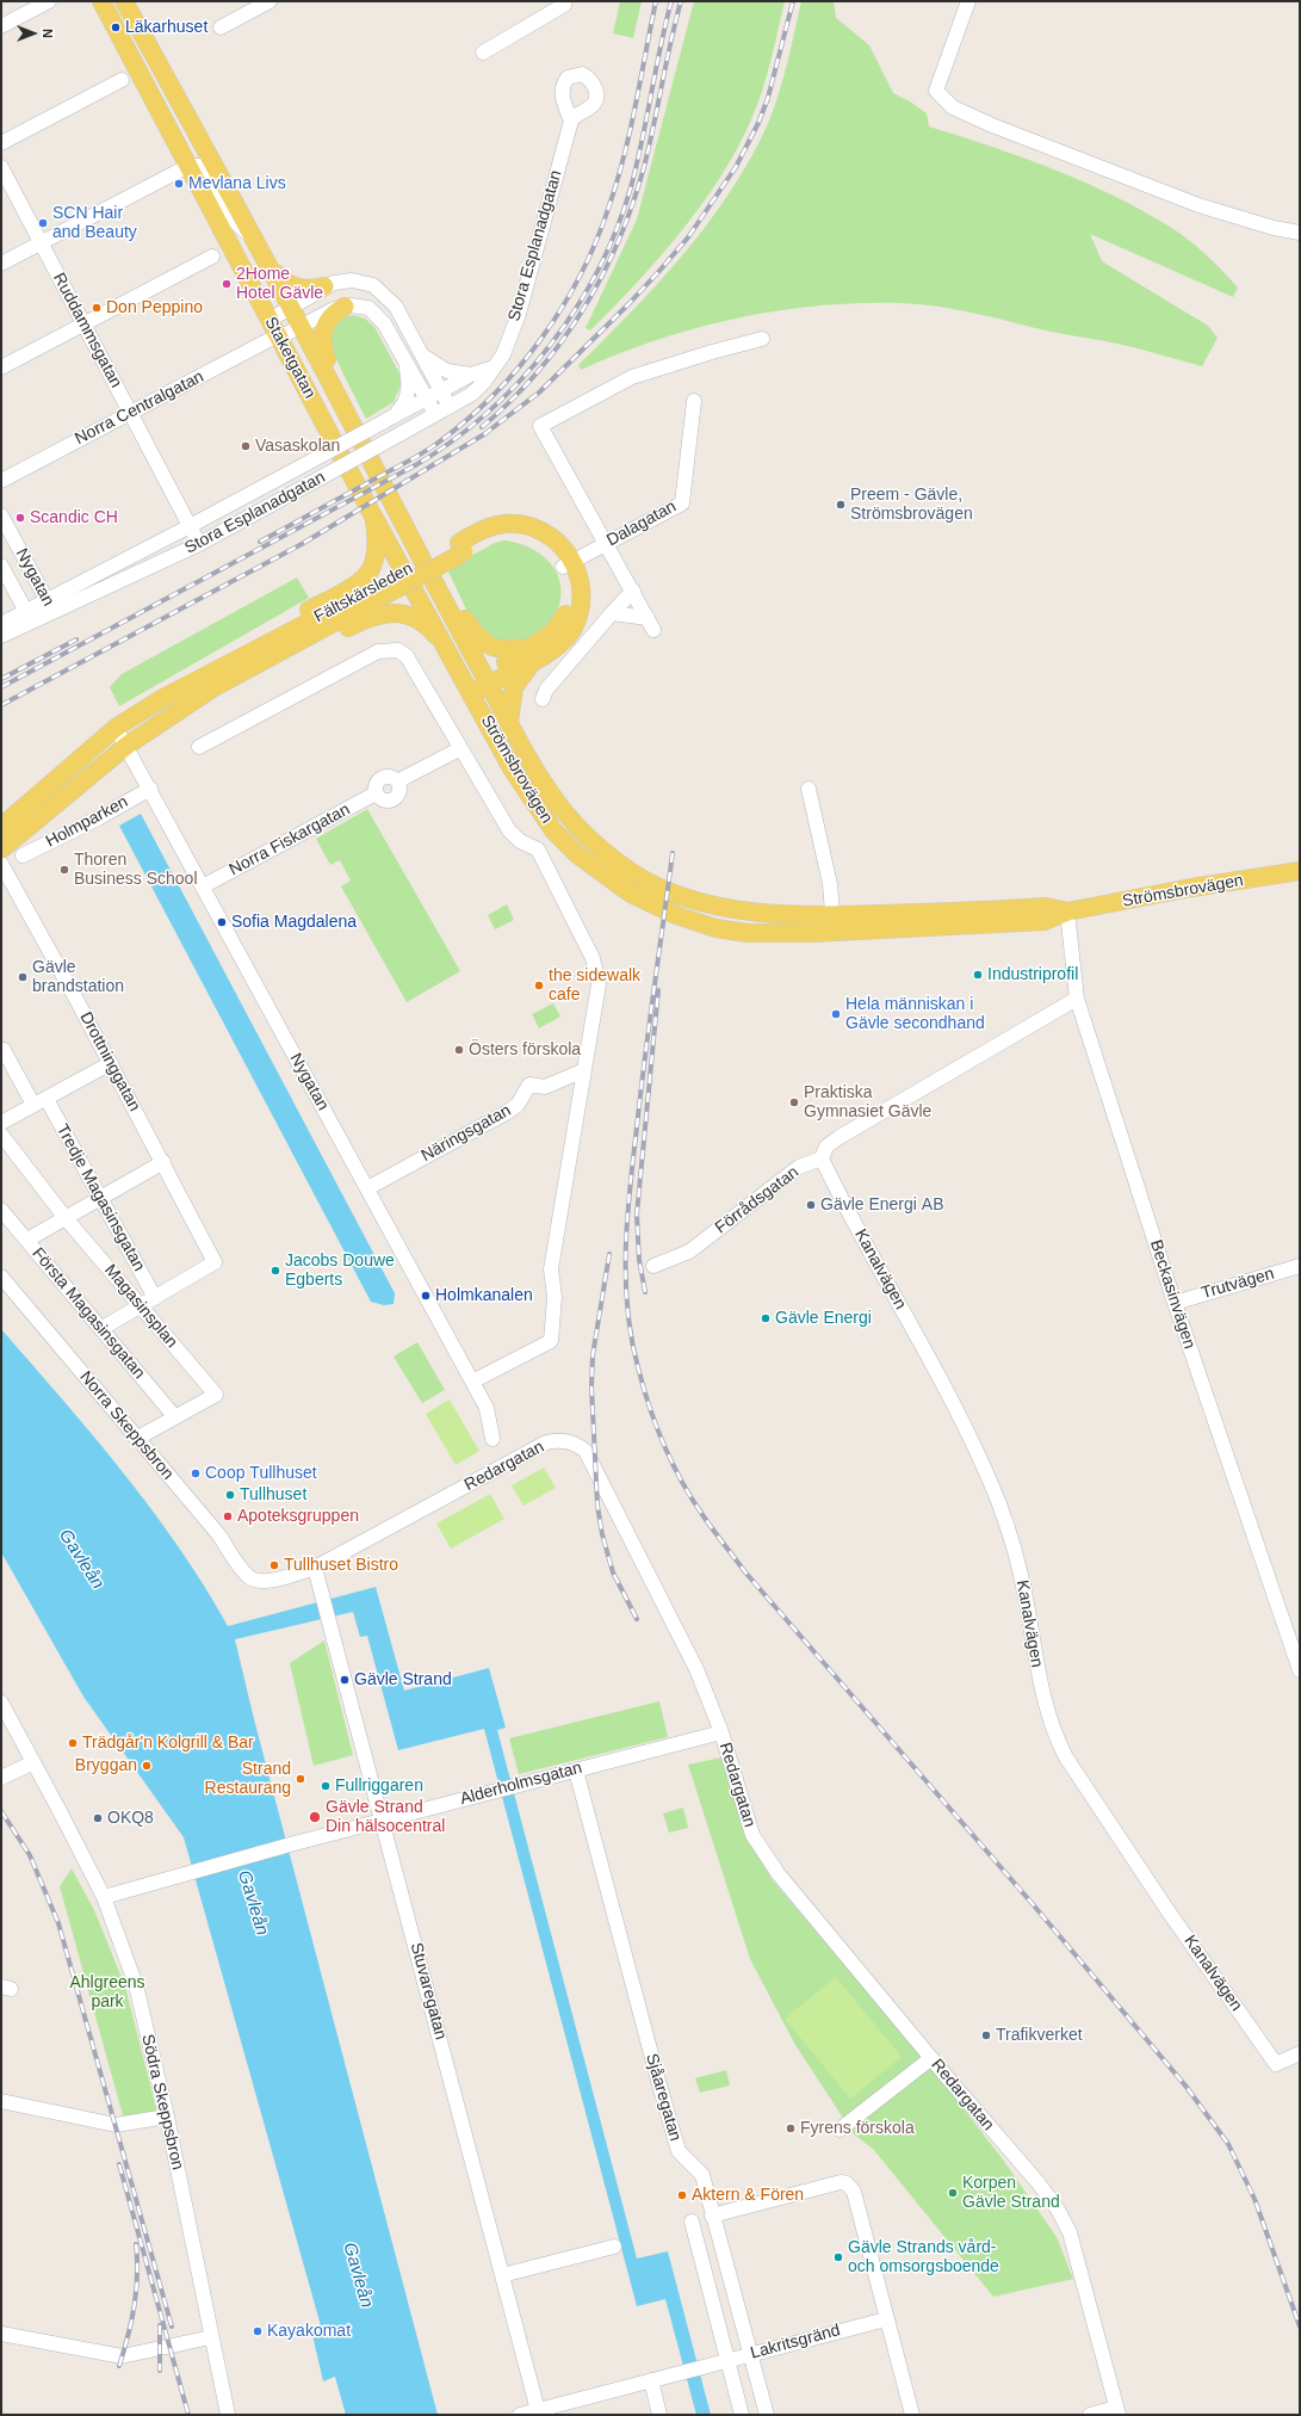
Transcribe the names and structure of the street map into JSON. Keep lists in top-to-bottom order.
{
  "streets": {
    "main road": ["Staketgatan", "Fältskärsleden", "Strömsbrovägen"],
    "street": [
      "Stora Esplanadgatan",
      "Ruddammsgatan",
      "Norra Centralgatan",
      "Dalagatan",
      "Nygatan",
      "Holmparken",
      "Norra Fiskargatan",
      "Drottninggatan",
      "Näringsgatan",
      "Tredje Magasinsgatan",
      "Förrådsgatan",
      "Kanalvägen",
      "Trutvägen",
      "Beckasinvägen",
      "Magasinsplan",
      "Första Magasinsgatan",
      "Norra Skeppsbron",
      "Redargatan",
      "Alderholmsgatan",
      "Stuvaregatan",
      "Sjåaregatan",
      "Södra Skeppsbron",
      "Lakritsgränd"
    ]
  },
  "crossings": [
    ["Stora Esplanadgatan", "Ruddammsgatan"],
    ["Stora Esplanadgatan", "Norra Centralgatan"],
    ["Stora Esplanadgatan", "Nygatan"],
    ["Ruddammsgatan", "Norra Centralgatan"],
    ["Staketgatan", "Norra Centralgatan"],
    ["Staketgatan", "Strömsbrovägen"],
    ["Dalagatan", "Fältskärsleden"],
    ["Nygatan", "Fältskärsleden"],
    ["Nygatan", "Holmparken"],
    ["Nygatan", "Norra Fiskargatan"],
    ["Nygatan", "Näringsgatan"],
    ["Fältskärsleden", "Strömsbrovägen"],
    ["Strömsbrovägen", "Beckasinvägen"],
    ["Drottninggatan", "Tredje Magasinsgatan"],
    ["Förrådsgatan", "Kanalvägen"],
    ["Trutvägen", "Beckasinvägen"],
    ["Magasinsplan", "Första Magasinsgatan"],
    ["Norra Skeppsbron", "Redargatan"],
    ["Redargatan", "Alderholmsgatan"],
    ["Redargatan", "Stuvaregatan"],
    ["Alderholmsgatan", "Stuvaregatan"],
    ["Alderholmsgatan", "Sjåaregatan"],
    ["Alderholmsgatan", "Södra Skeppsbron"],
    ["Stuvaregatan", "Lakritsgränd"],
    ["Sjåaregatan", "Lakritsgränd"]
  ],
  "water": ["Gavleån"],
  "parks": ["Ahlgreens park"],
  "places": [
    "Läkarhuset",
    "Mevlana Livs",
    "SCN Hair and Beauty",
    "2Home Hotel Gävle",
    "Don Peppino",
    "Vasaskolan",
    "Preem - Gävle, Strömsbrovägen",
    "Scandic CH",
    "Thoren Business School",
    "Sofia Magdalena",
    "Industriprofil",
    "Gävle brandstation",
    "the sidewalk cafe",
    "Hela människan i Gävle secondhand",
    "Östers förskola",
    "Praktiska Gymnasiet Gävle",
    "Gävle Energi AB",
    "Jacobs Douwe Egberts",
    "Holmkanalen",
    "Gävle Energi",
    "Coop Tullhuset",
    "Tullhuset",
    "Apoteksgruppen",
    "Tullhuset Bistro",
    "Gävle Strand",
    "Trädgår'n Kolgrill & Bar",
    "Bryggan",
    "Strand Restaurang",
    "Fullriggaren",
    "Gävle Strand Din hälsocentral",
    "OKQ8",
    "Trafikverket",
    "Fyrens förskola",
    "Korpen Gävle Strand",
    "Aktern & Fören",
    "Gävle Strands vård- och omsorgsboende",
    "Kayakomat"
  ],
  "north": "right"
}
